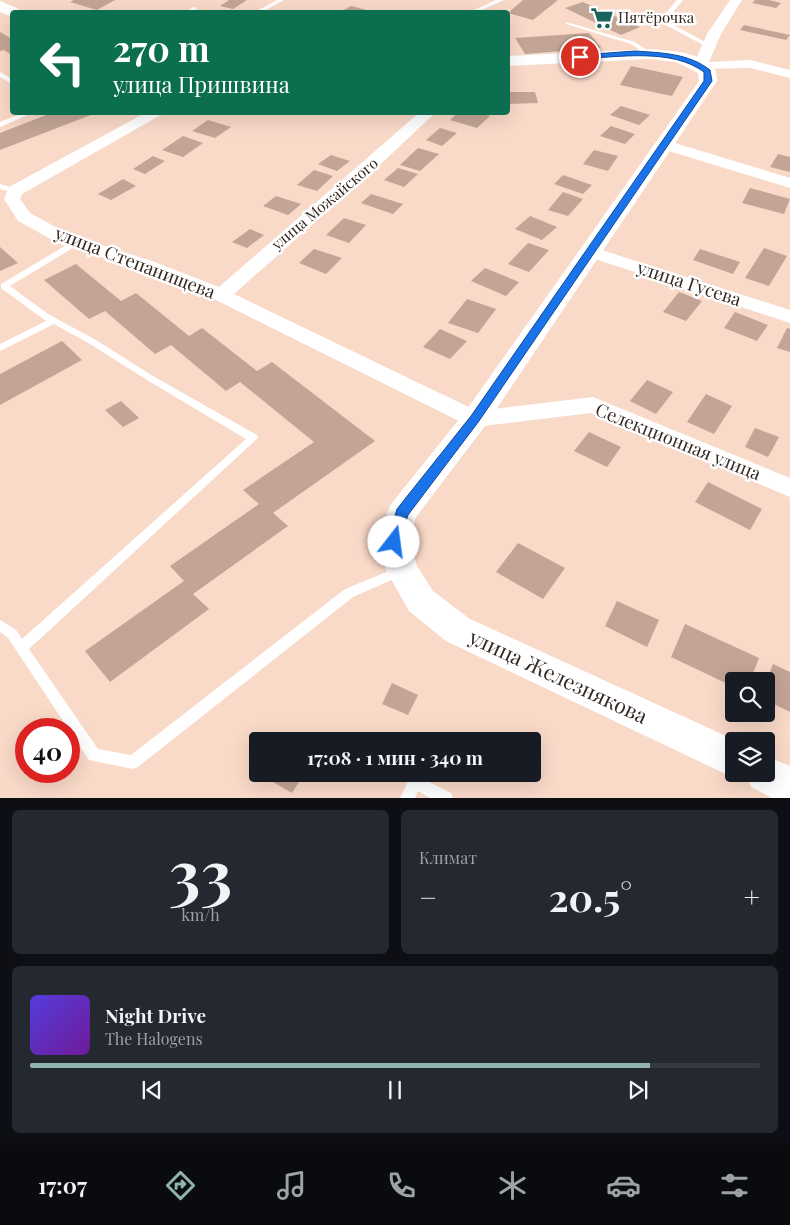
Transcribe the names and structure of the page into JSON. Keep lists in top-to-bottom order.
{
  "streets": {
    "street": [
      "улица Можайского",
      "улица Степанищева",
      "улица Гусева",
      "Селекционная улица",
      "улица Железнякова"
    ]
  },
  "crossings": [
    ["улица Можайского", "улица Степанищева"],
    ["улица Степанищева", "Селекционная улица"],
    ["улица Степанищева", "улица Железнякова"],
    ["улица Гусева", "улица Железнякова"],
    ["Селекционная улица", "улица Железнякова"]
  ],
  "places": {
    "supermarket": ["Пятёрочка"]
  },
  "page": {
    "turn": ["270 m", "улица Пришвина"],
    "limit": "40",
    "trip": "17:08 · 1 мин · 340 m",
    "tile": [
      ["33", "km/h"],
      "Климат"
    ],
    "heat": ["−", "20.5°", "+"],
    "song": ["Night Drive", "The Halogens"],
    "tabs": "17:07"
  }
}
